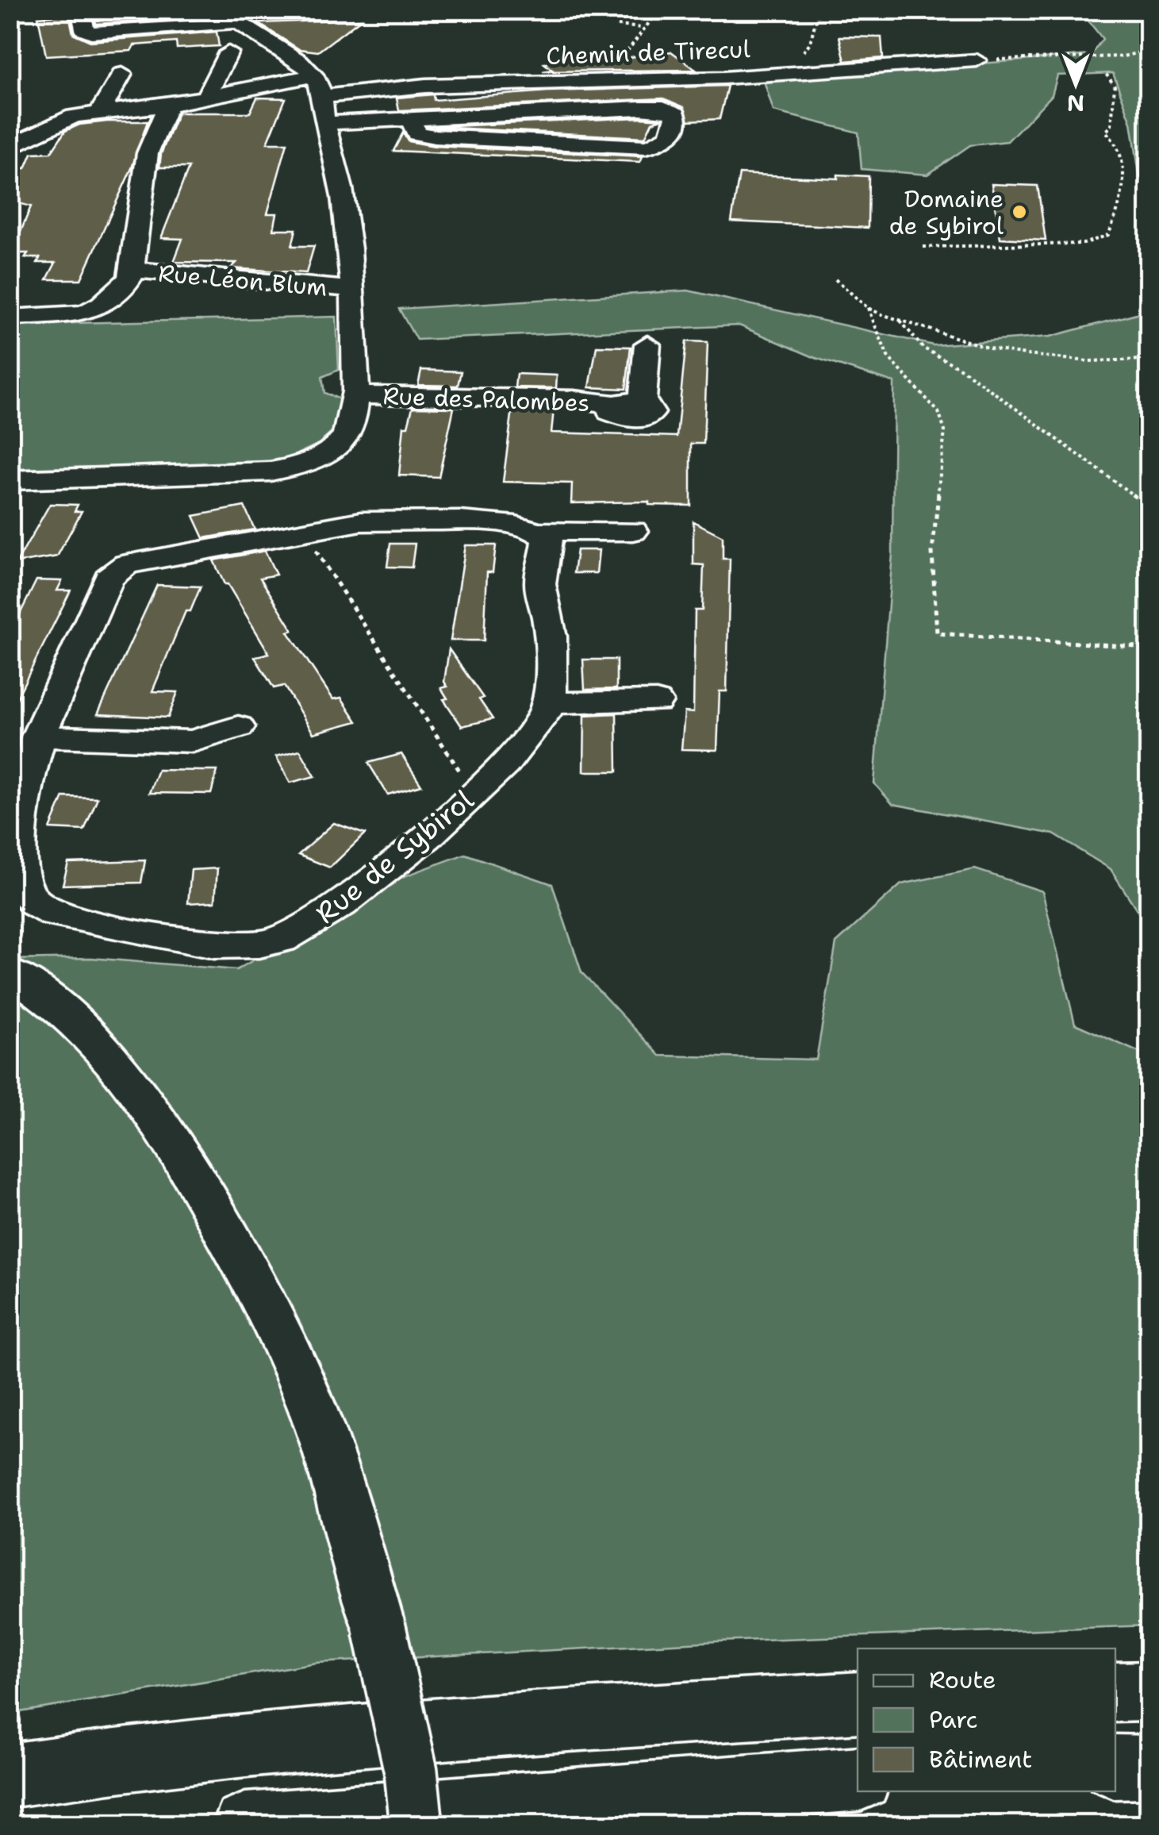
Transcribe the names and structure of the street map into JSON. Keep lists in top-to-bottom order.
{
  "streets": {
    "street": [
      "Chemin de Tirecul",
      "Rue Léon Blum",
      "Rue des Palombes",
      "Rue de Sybirol"
    ]
  },
  "places": ["Domaine de Sybirol"],
  "legend": ["Route", "Parc", "Bâtiment"],
  "north": "bottom"
}
